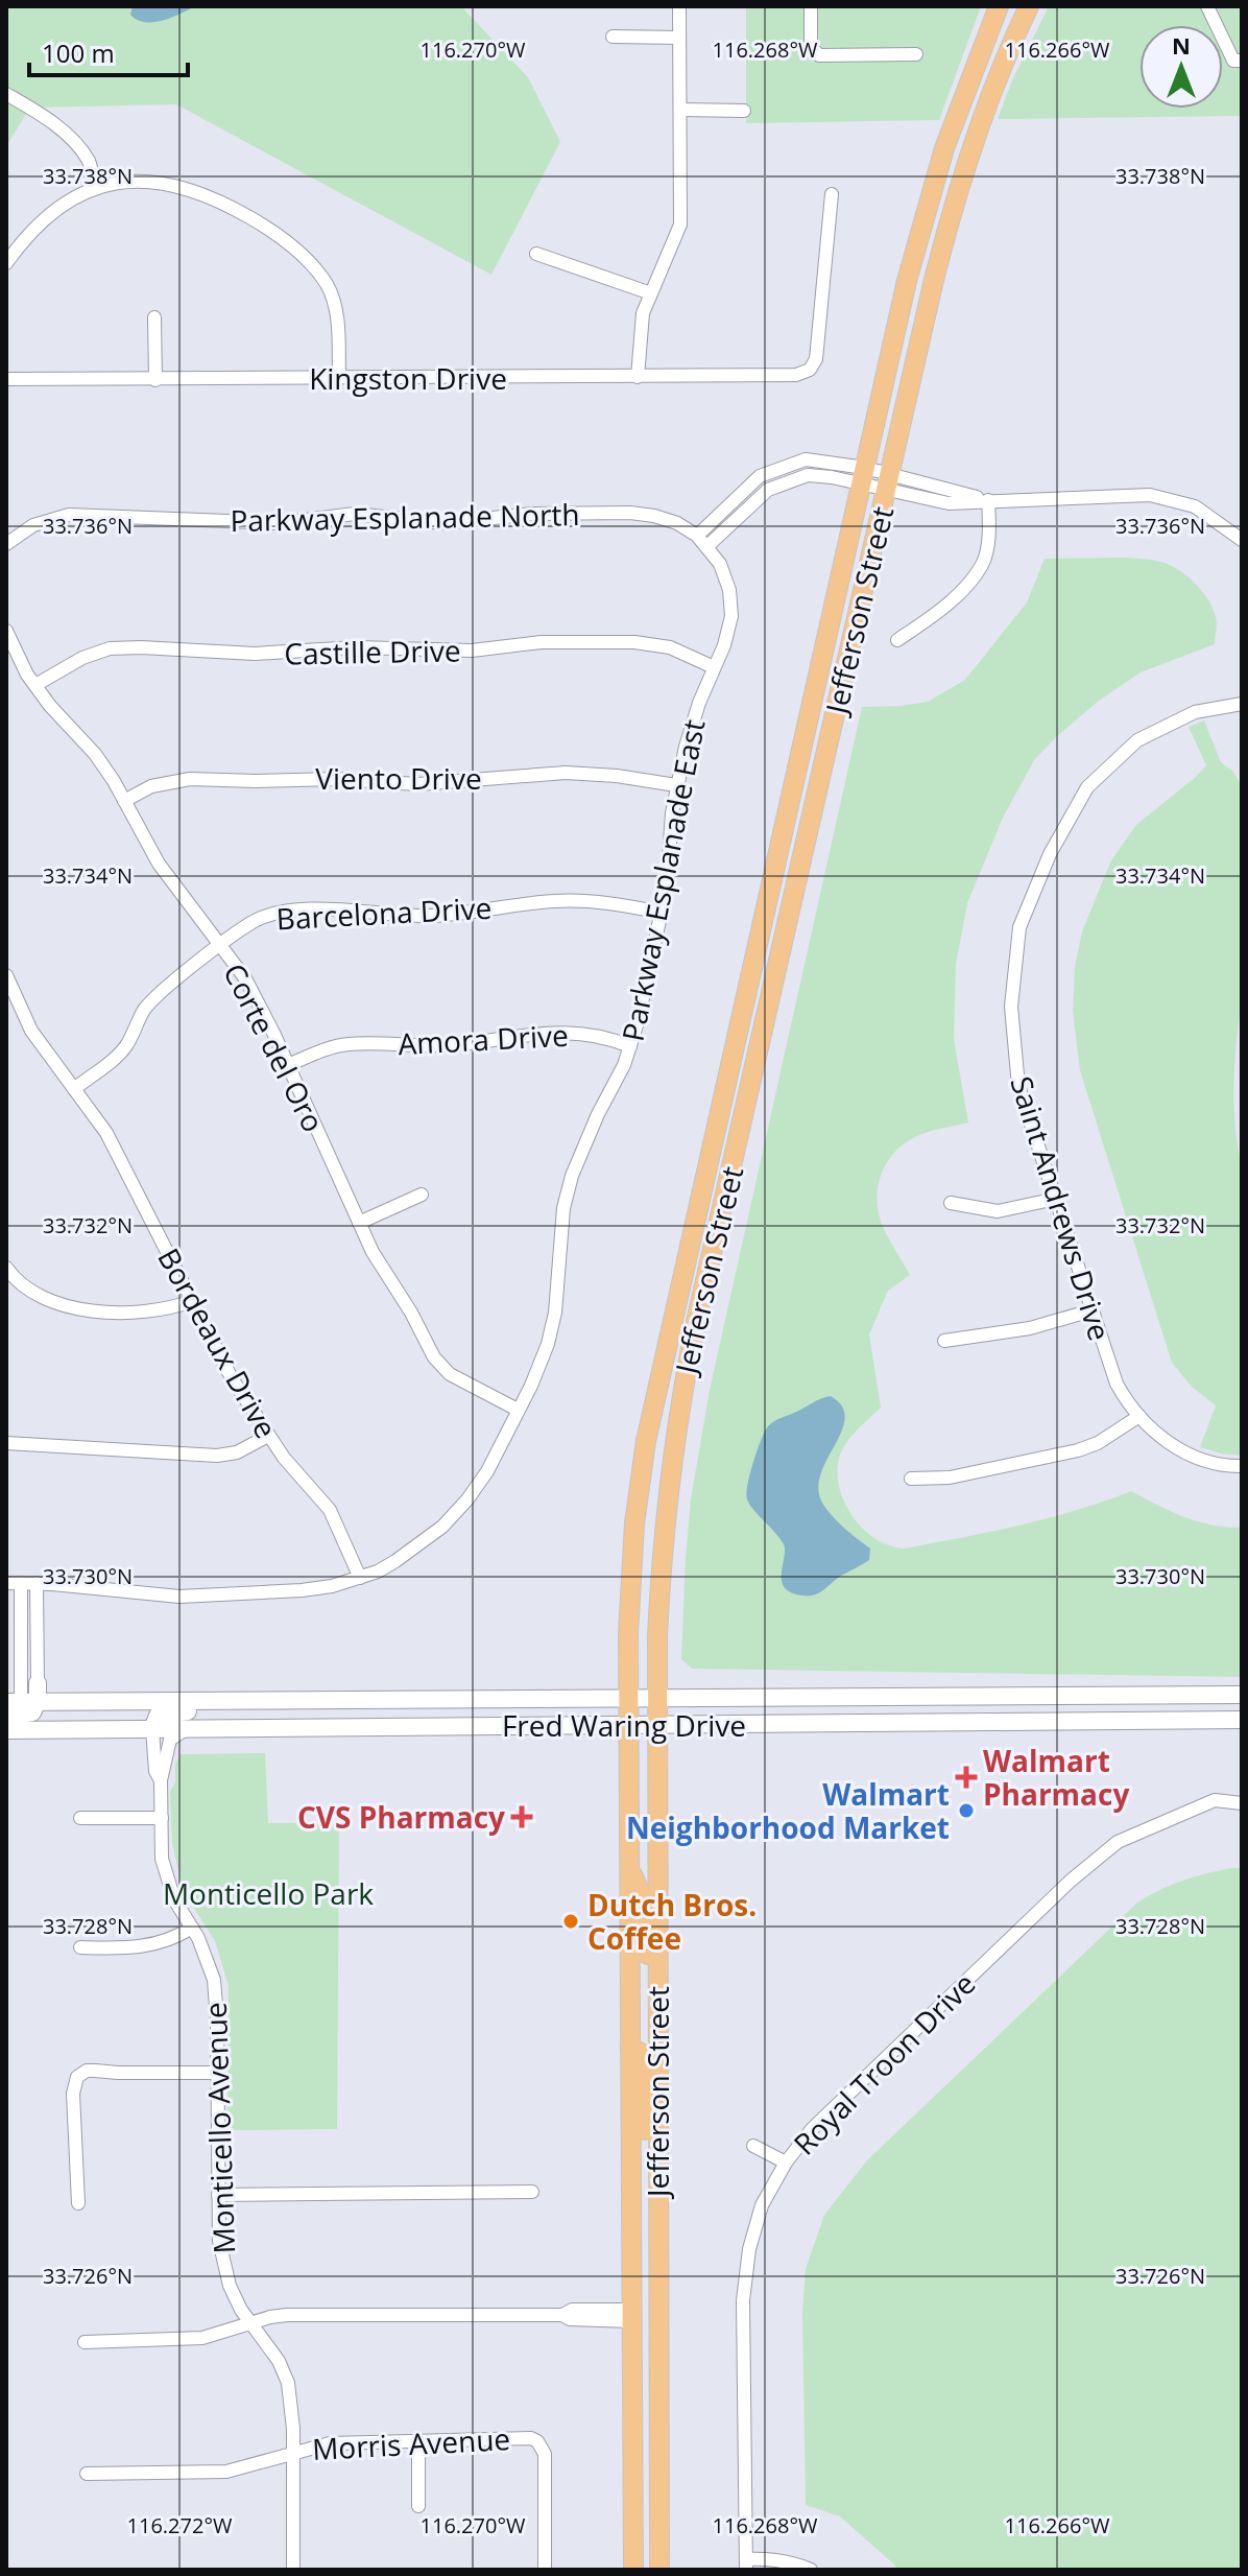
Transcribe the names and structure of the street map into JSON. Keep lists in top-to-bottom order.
{
  "streets": {
    "main road": ["Jefferson Street", "Fred Waring Drive"],
    "street": [
      "Kingston Drive",
      "Parkway Esplanade North",
      "Castille Drive",
      "Viento Drive",
      "Parkway Esplanade East",
      "Barcelona Drive",
      "Amora Drive",
      "Corte del Oro",
      "Saint Andrews Drive",
      "Bordeaux Drive",
      "Royal Troon Drive",
      "Monticello Avenue",
      "Morris Avenue"
    ]
  },
  "crossings": [
    ["Parkway Esplanade North", "Parkway Esplanade East"],
    ["Jefferson Street", "Fred Waring Drive"],
    ["Castille Drive", "Parkway Esplanade East"],
    ["Castille Drive", "Corte del Oro"],
    ["Viento Drive", "Parkway Esplanade East"],
    ["Viento Drive", "Corte del Oro"],
    ["Parkway Esplanade East", "Barcelona Drive"],
    ["Parkway Esplanade East", "Amora Drive"],
    ["Parkway Esplanade East", "Corte del Oro"],
    ["Parkway Esplanade East", "Bordeaux Drive"],
    ["Barcelona Drive", "Corte del Oro"],
    ["Barcelona Drive", "Bordeaux Drive"],
    ["Amora Drive", "Corte del Oro"],
    ["Fred Waring Drive", "Monticello Avenue"],
    ["Monticello Avenue", "Morris Avenue"]
  ],
  "parks": ["Monticello Park"],
  "places": {
    "health": ["Walmart Pharmacy", "CVS Pharmacy"],
    "other": ["Walmart Neighborhood Market", "Dutch Bros. Coffee"]
  },
  "scale_bar": "100 m",
  "north": "top",
  "coordinates": [
    "116.270°W",
    "116.268°W",
    "116.266°W",
    "33.738°N",
    "33.736°N",
    "33.734°N",
    "33.732°N",
    "33.730°N",
    "33.728°N",
    "33.726°N",
    "116.272°W"
  ]
}
